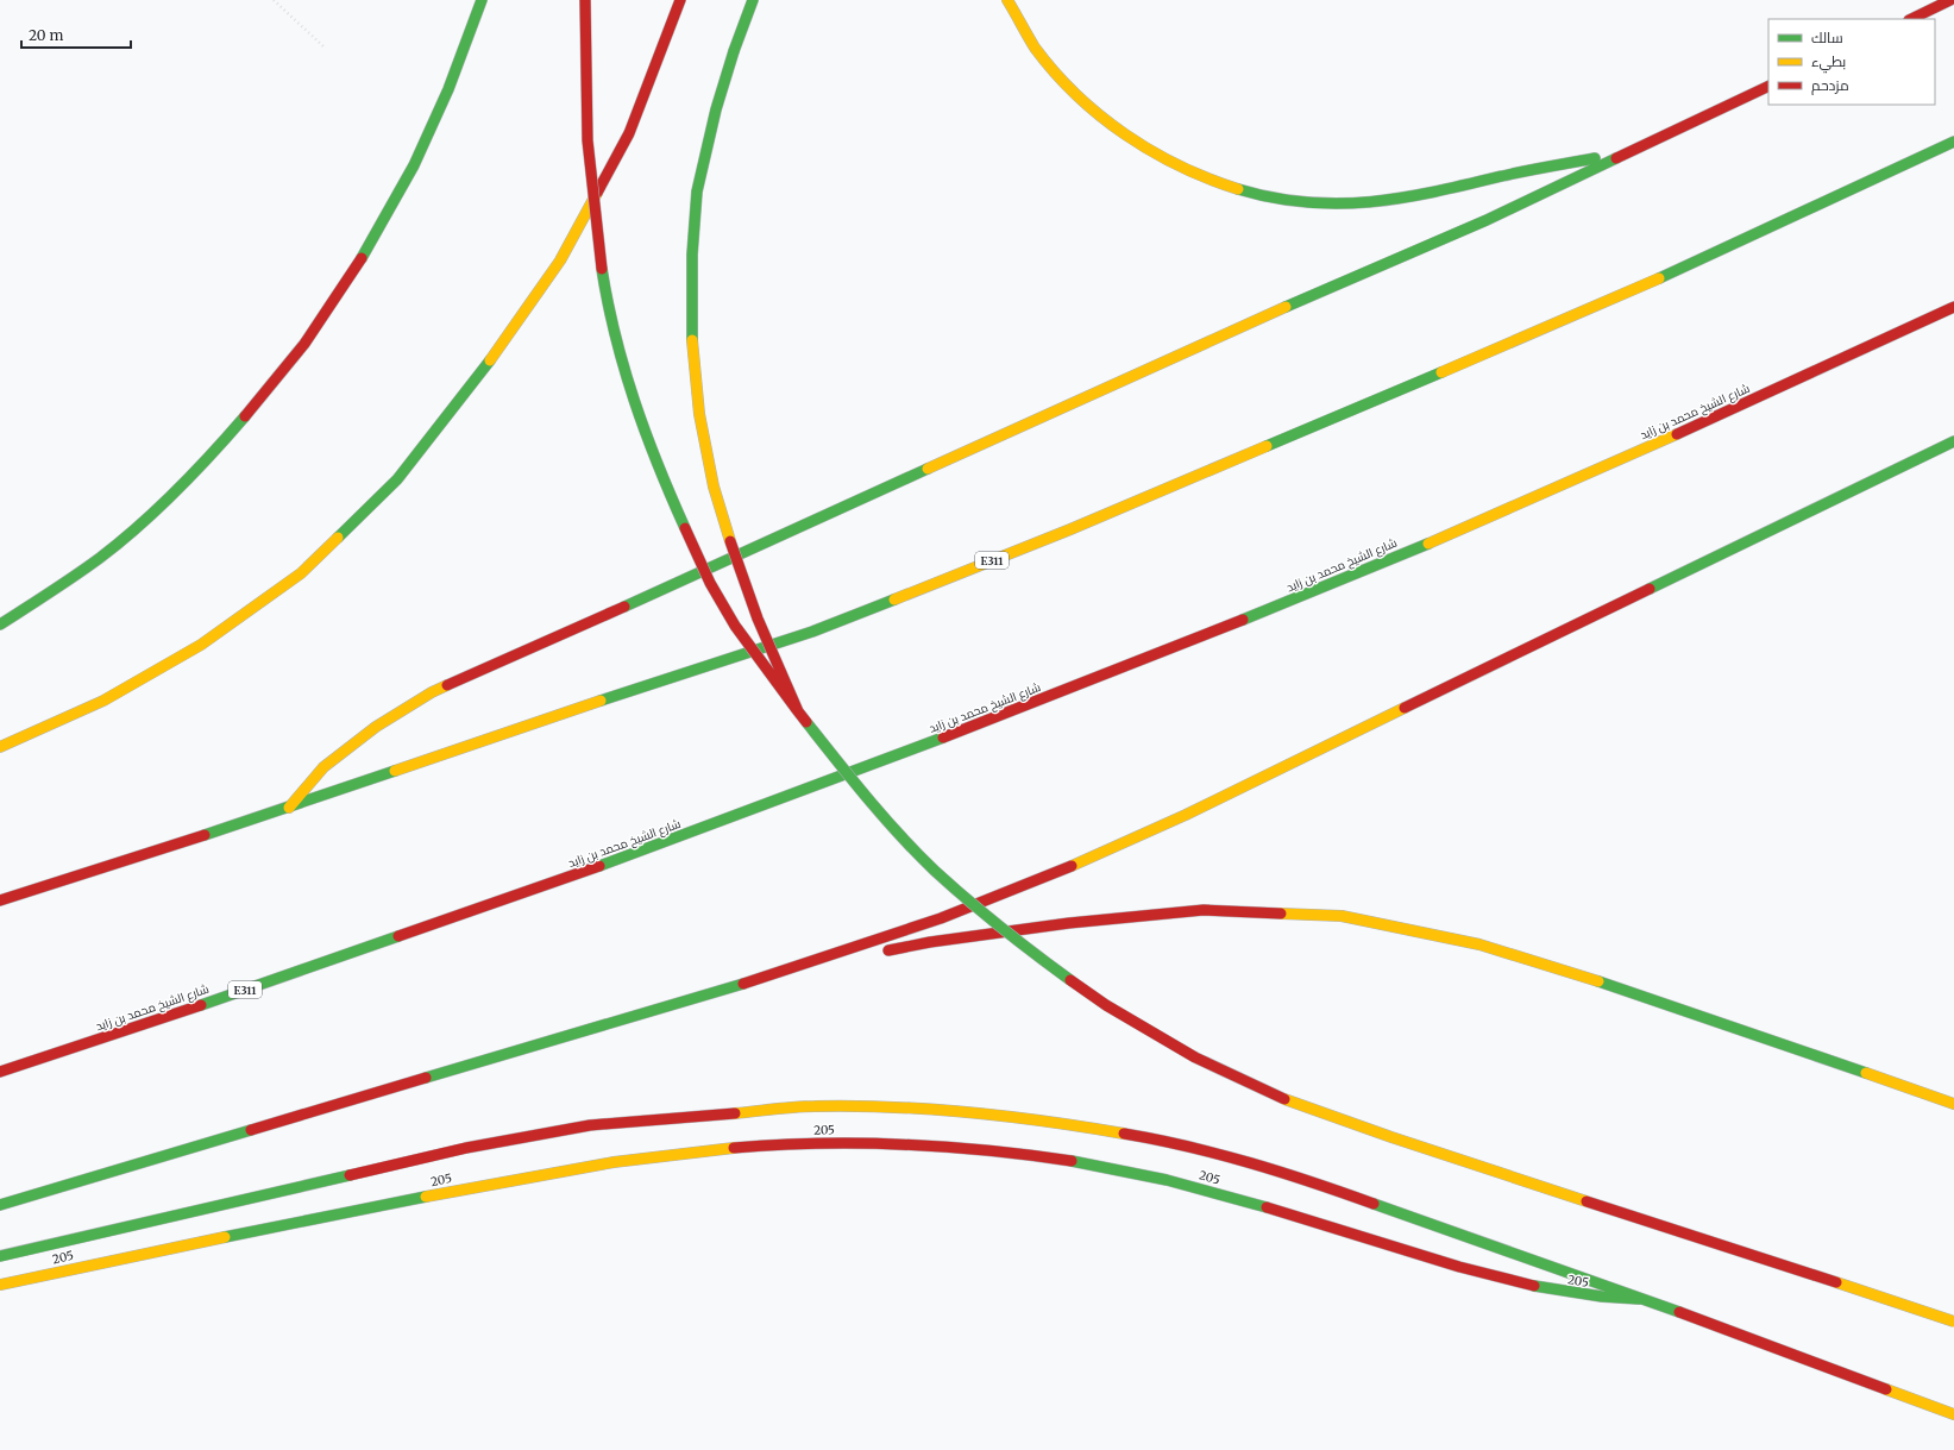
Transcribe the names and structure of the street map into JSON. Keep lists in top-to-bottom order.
{
  "streets": {
    "main road": ["شارع الشيخ محمد بن زايد", "E311", "205"]
  },
  "legend": ["سالك", "بطيء", "مزدحم"],
  "scale_bar": "20 m"
}
